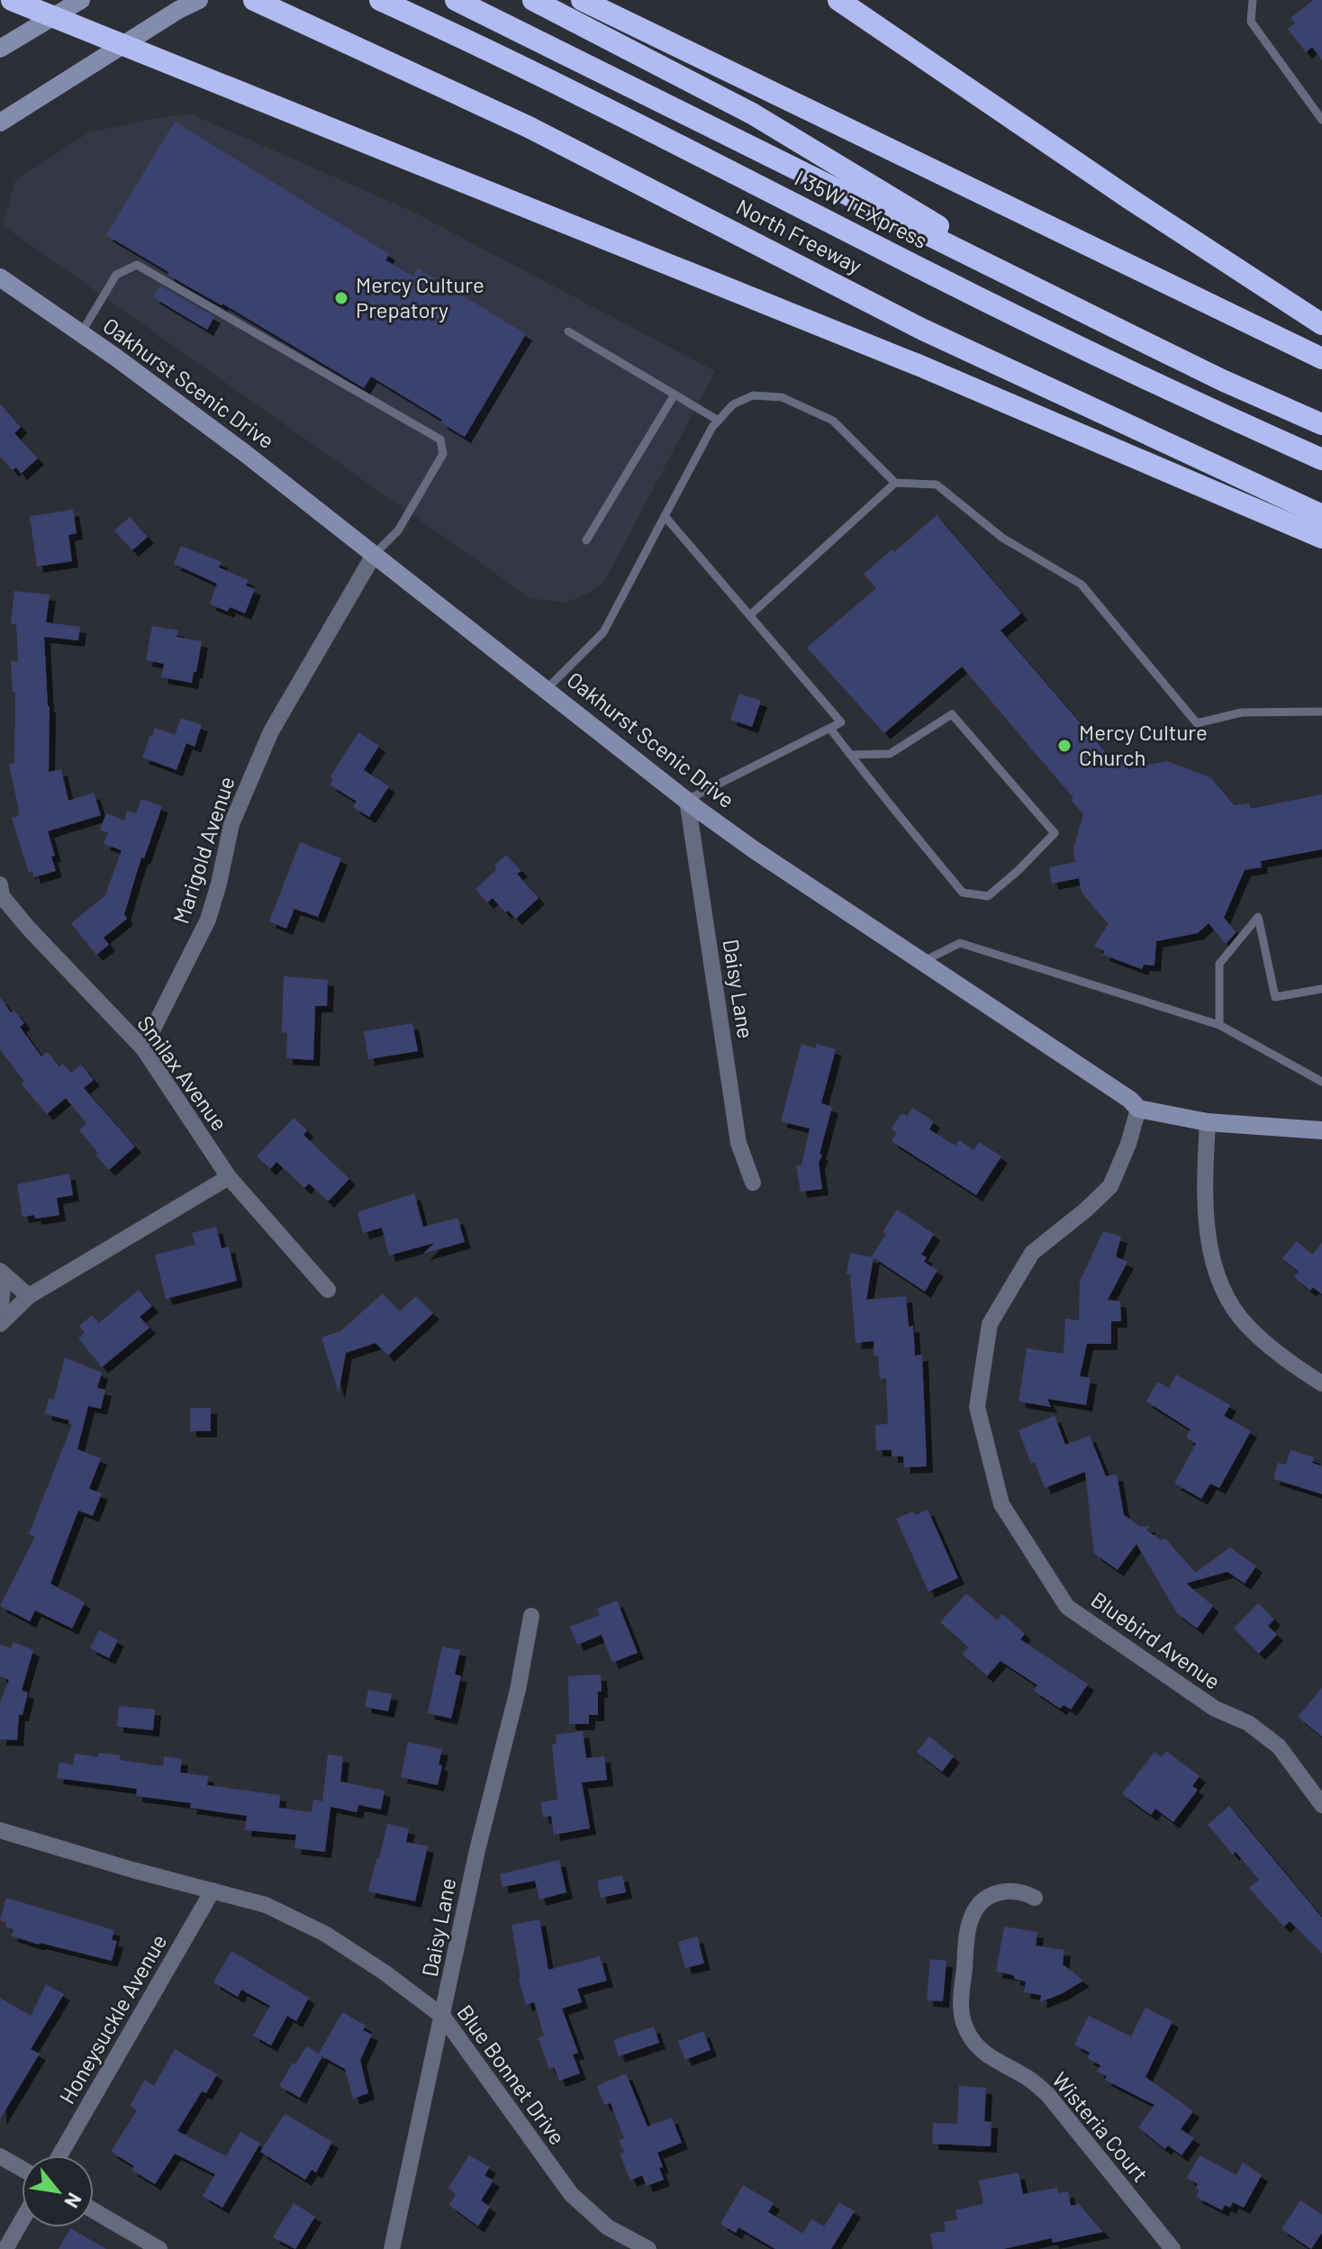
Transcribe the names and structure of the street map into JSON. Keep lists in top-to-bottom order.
{
  "streets": {
    "highway": ["I 35W TEXpress", "North Freeway"],
    "street": [
      "Oakhurst Scenic Drive",
      "Marigold Avenue",
      "Daisy Lane",
      "Smilax Avenue",
      "Bluebird Avenue",
      "Honeysuckle Avenue",
      "Blue Bonnet Drive",
      "Wisteria Court"
    ]
  },
  "crossings": [
    ["Oakhurst Scenic Drive", "Marigold Avenue"],
    ["Oakhurst Scenic Drive", "Daisy Lane"],
    ["Oakhurst Scenic Drive", "Bluebird Avenue"],
    ["Marigold Avenue", "Smilax Avenue"],
    ["Daisy Lane", "Blue Bonnet Drive"],
    ["Honeysuckle Avenue", "Blue Bonnet Drive"]
  ],
  "places": ["Mercy Culture Prepatory", "Mercy Culture Church"],
  "north": "bottom right"
}
